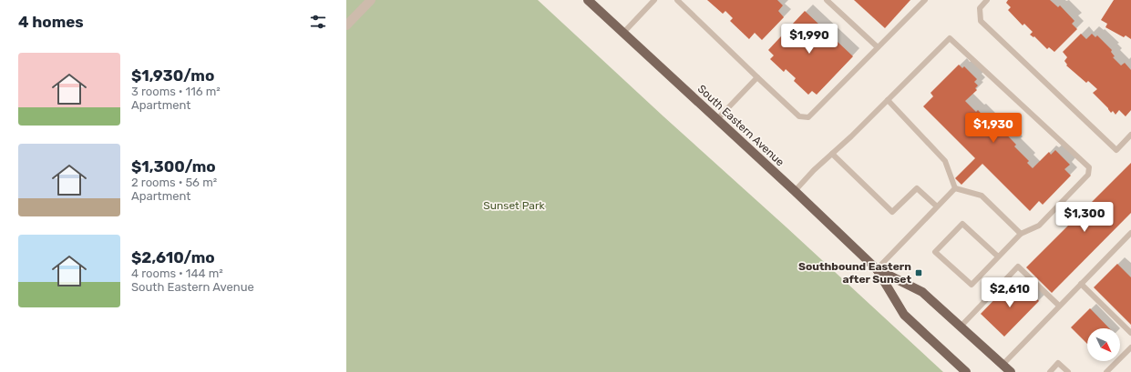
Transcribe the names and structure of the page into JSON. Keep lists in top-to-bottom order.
{
  "streets": {
    "main road": ["South Eastern Avenue"]
  },
  "parks": ["Sunset Park"],
  "places": {
    "transit": ["Southbound Eastern after Sunset"]
  },
  "north": "bottom right",
  "page": {
    "heading": "4 homes",
    "price": [
      "$1,990",
      "$1,930",
      "$1,300",
      "$2,610"
    ],
    "list": [
      {
        "name": "$1,930/mo",
        "note": "3 rooms · 116 m² · Apartment"
      },
      {
        "name": "$1,300/mo",
        "note": "2 rooms · 56 m² · Apartment"
      },
      {
        "name": "$2,610/mo",
        "note": "4 rooms · 144 m² · South Eastern Avenue"
      }
    ]
  }
}
